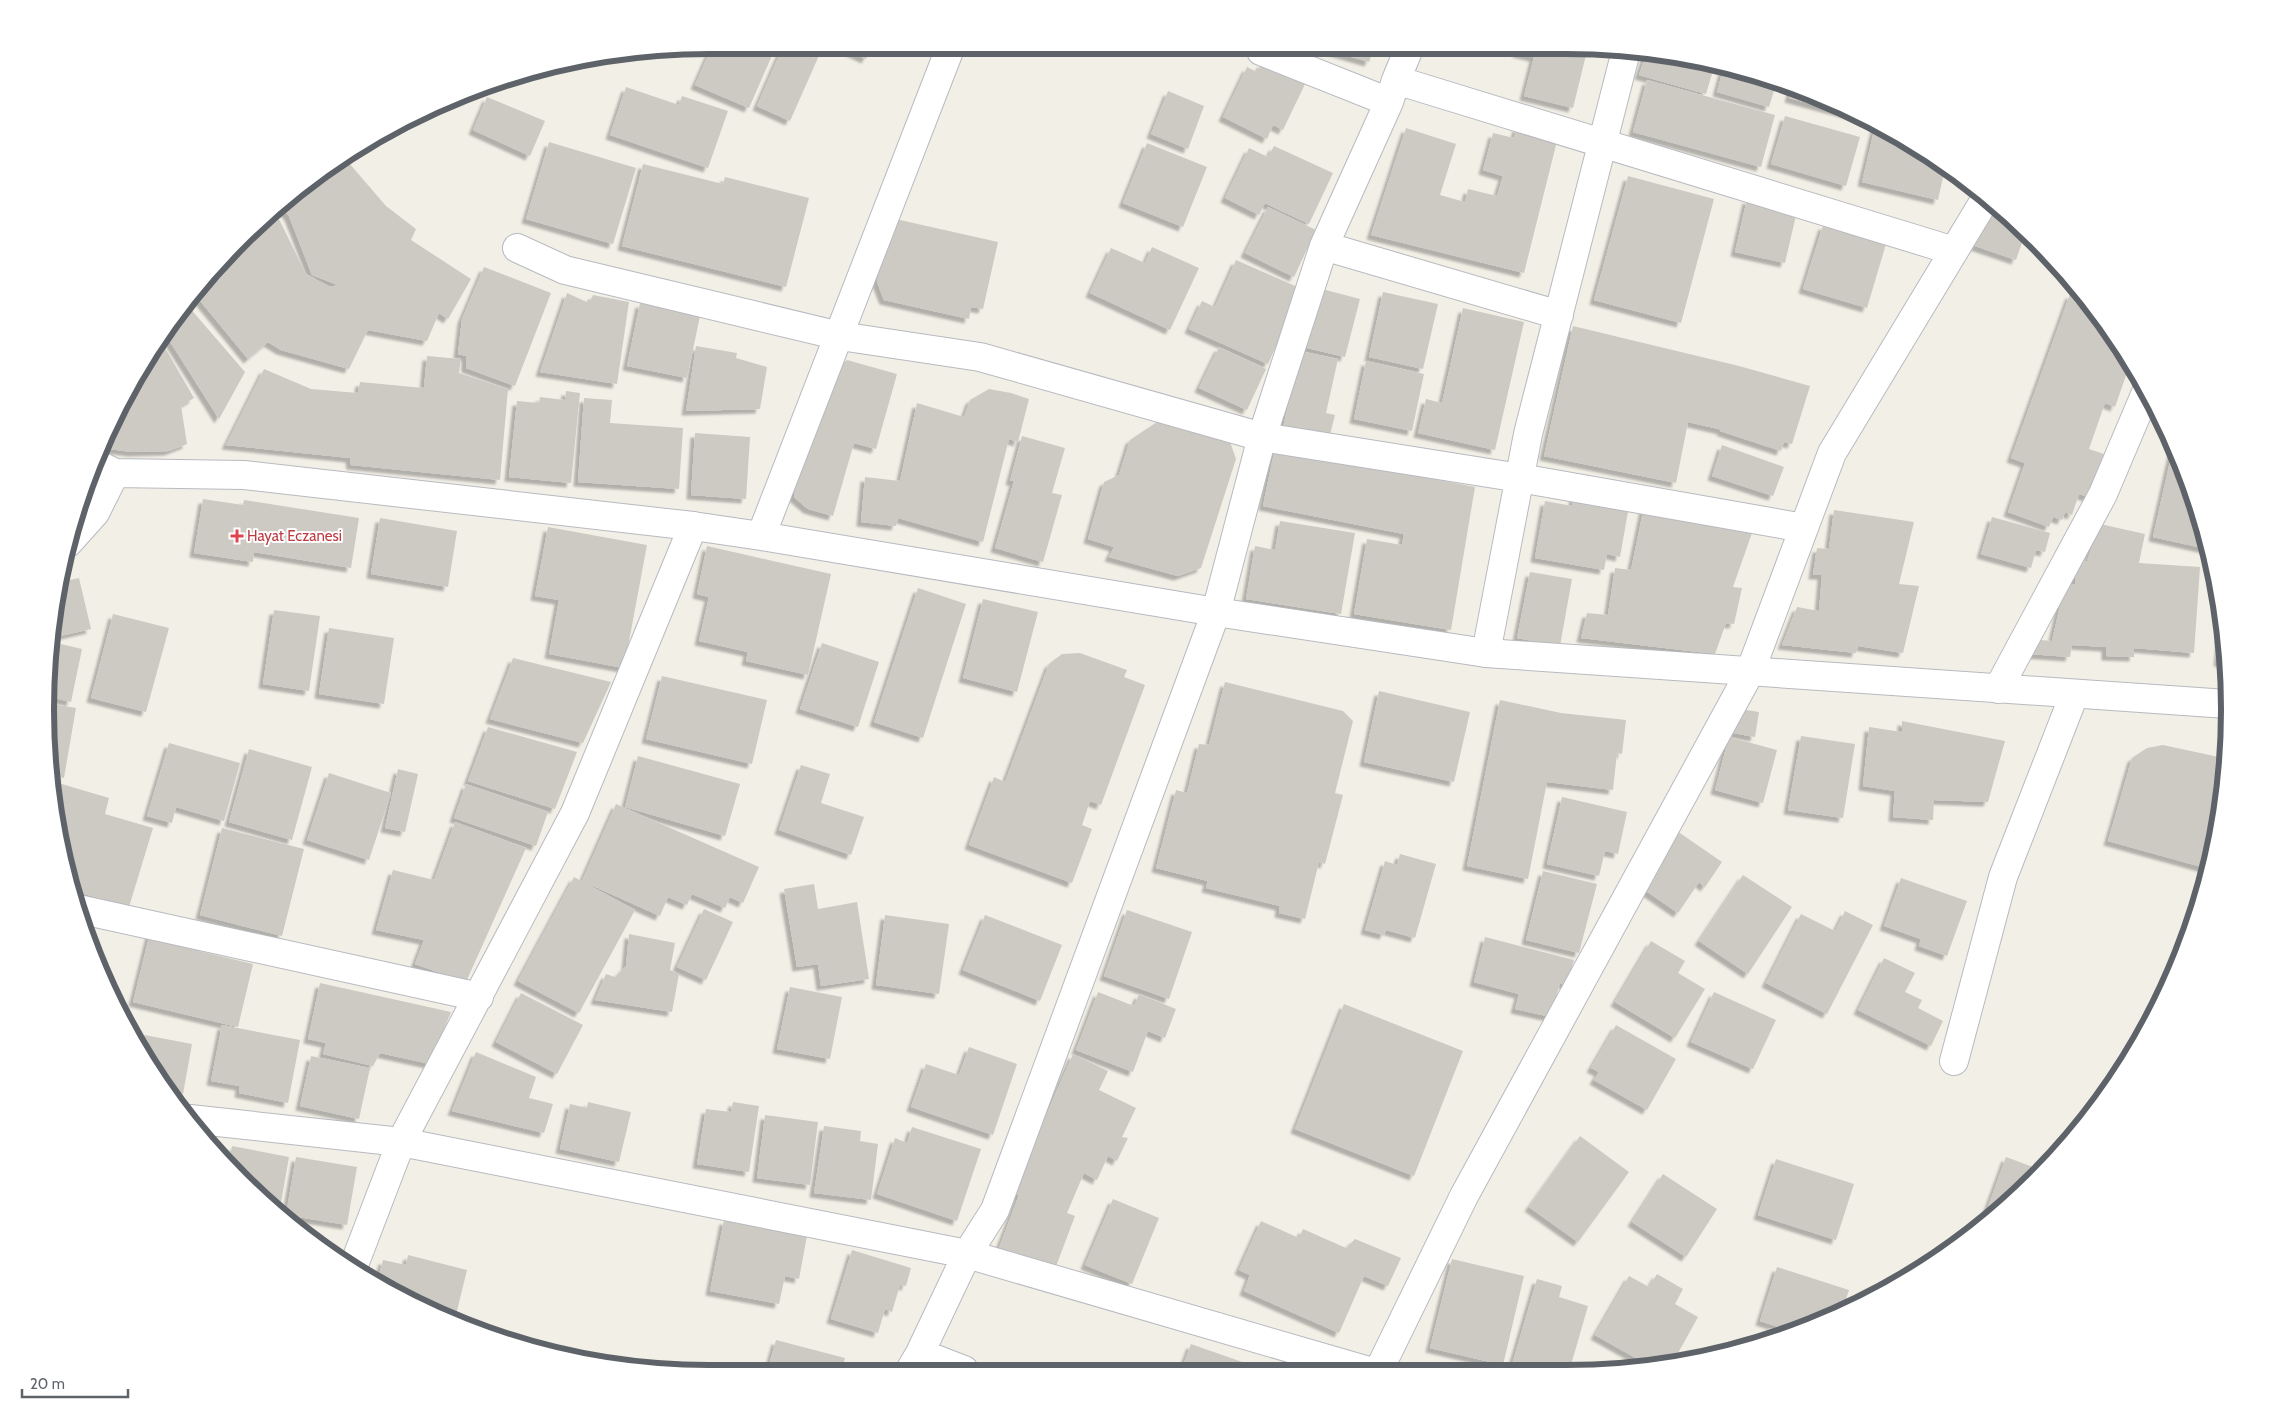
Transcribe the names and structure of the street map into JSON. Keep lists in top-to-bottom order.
{
  "places": {
    "health": ["Hayat Eczanesi"]
  },
  "scale_bar": "20 m"
}
